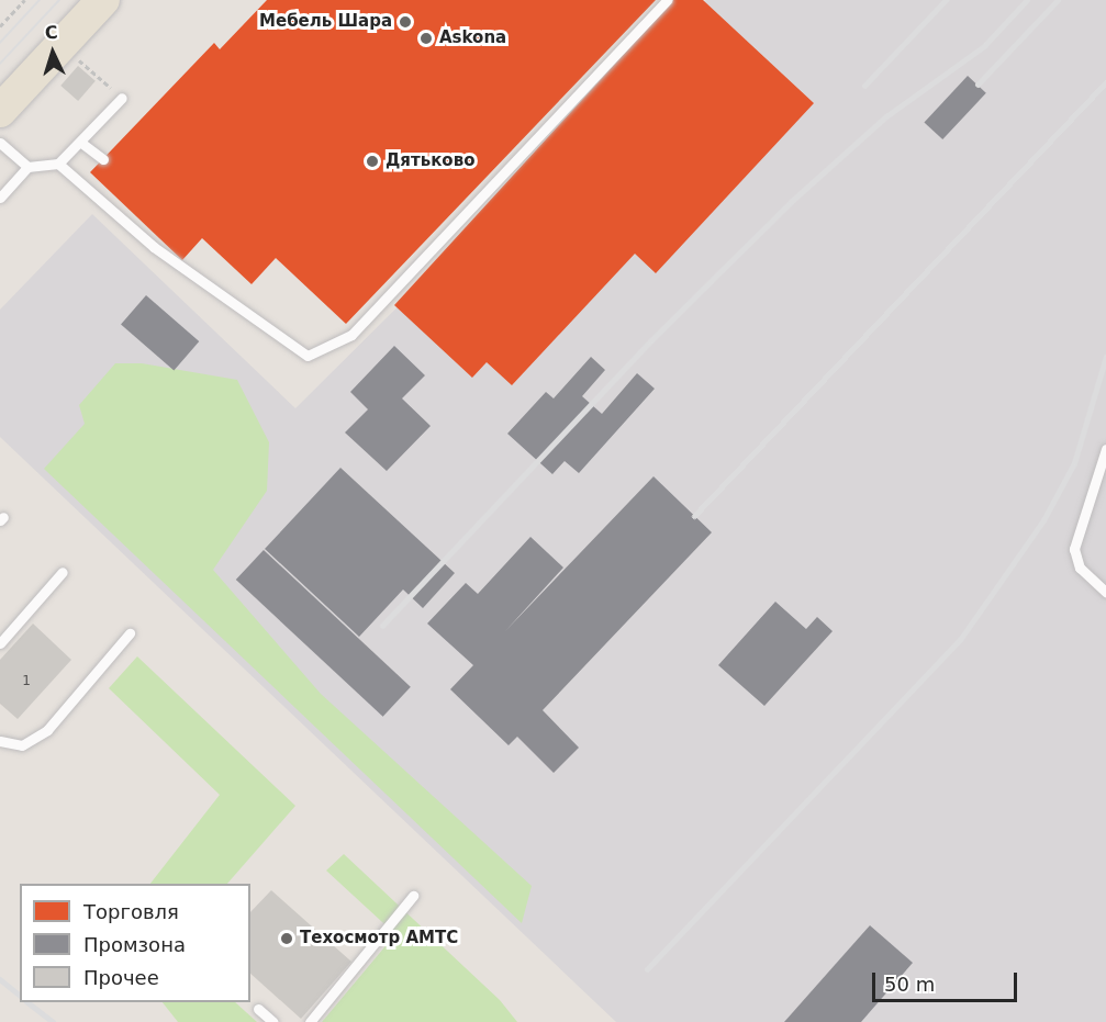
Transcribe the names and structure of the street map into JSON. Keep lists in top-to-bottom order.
{
  "places": [
    "Мебель Шара",
    "Askona",
    "Дятьково",
    "Техосмотр АМТС"
  ],
  "house_numbers": ["1"],
  "legend": ["Торговля", "Промзона", "Прочее"],
  "scale_bar": "50 m",
  "north": "top"
}
